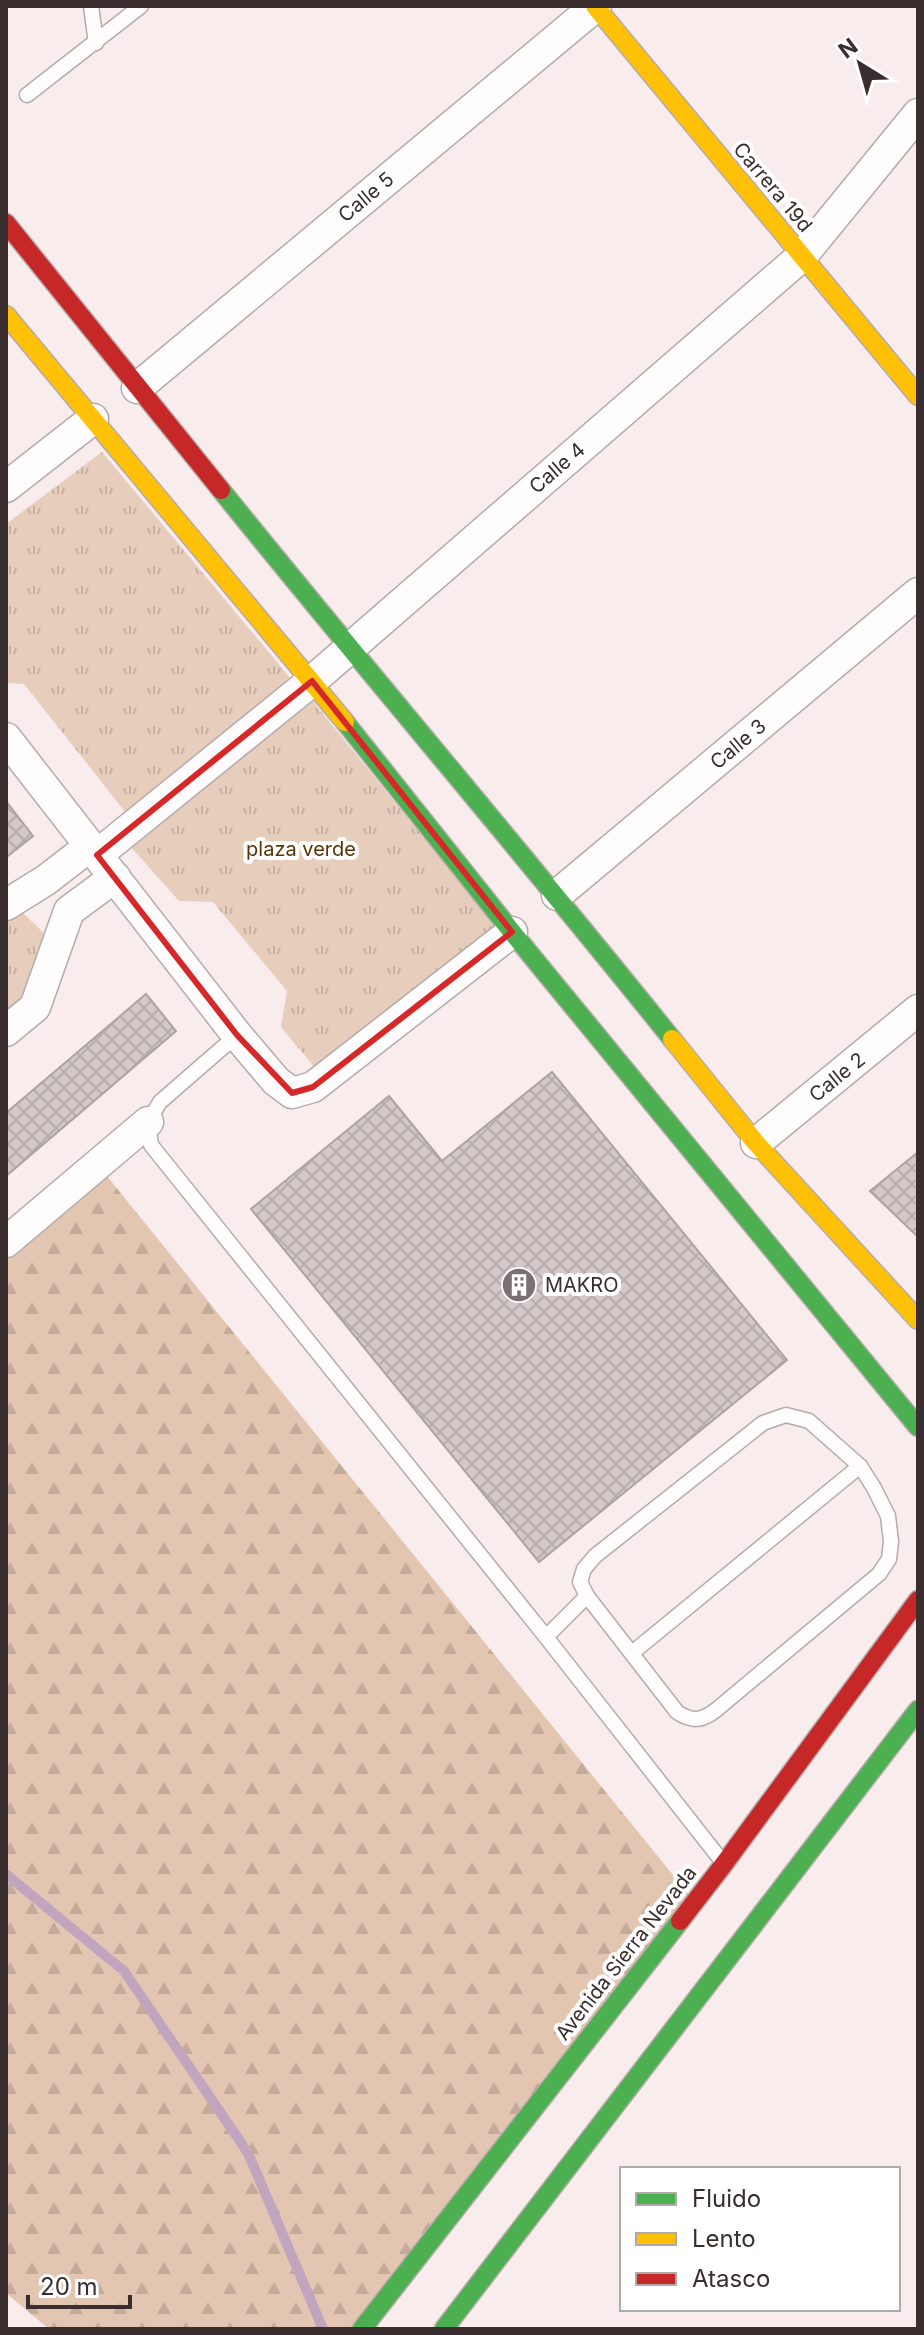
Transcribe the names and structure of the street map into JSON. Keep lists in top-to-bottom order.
{
  "streets": {
    "main road": ["Carrera 19d", "Avenida Sierra Nevada"],
    "street": [
      "Calle 5",
      "Calle 4",
      "Calle 3",
      "Calle 2"
    ]
  },
  "crossings": [
    ["Carrera 19d", "Calle 5"],
    ["Carrera 19d", "Calle 4"]
  ],
  "parks": ["plaza verde"],
  "places": {
    "building": ["MAKRO"]
  },
  "legend": ["Fluido", "Lento", "Atasco"],
  "scale_bar": "20 m",
  "north": "top left"
}
